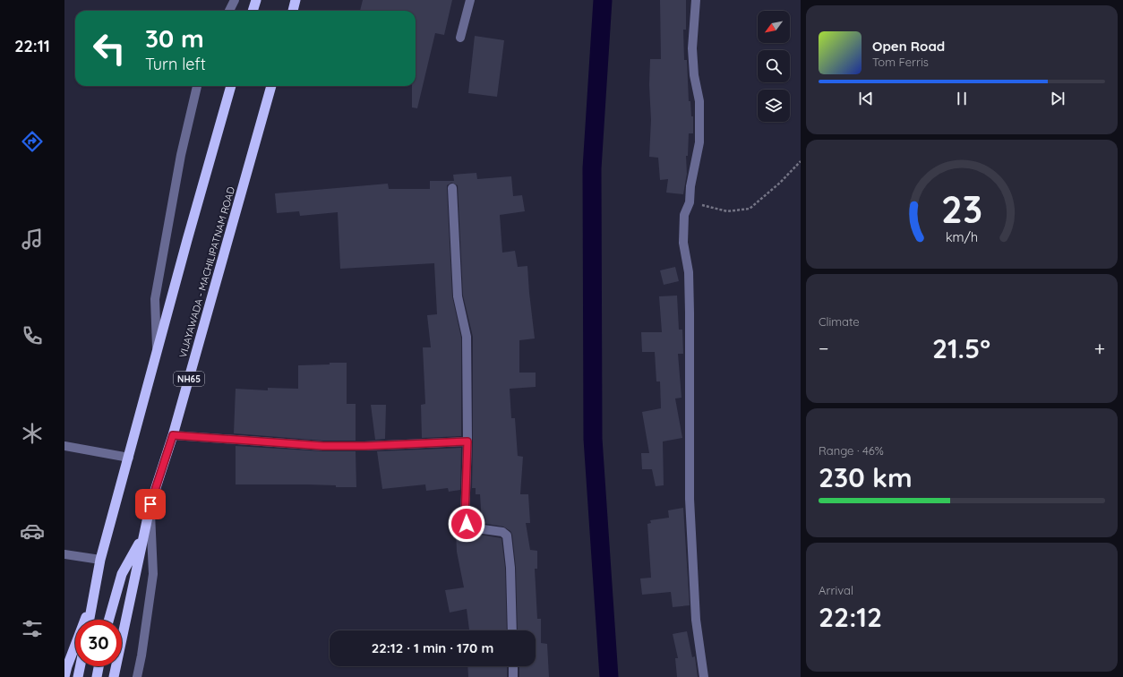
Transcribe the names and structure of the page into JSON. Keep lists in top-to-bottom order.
{
  "streets": {
    "highway": ["VIJAYAWADA - MACHILIPATNAM ROAD", "NH65"]
  },
  "north": "bottom left",
  "page": {
    "tabs": "22:11",
    "turn": ["30 m", "Turn left"],
    "song": ["Open Road", "Tom Ferris"],
    "tile": [
      "Climate",
      ["Range · 46%", "230 km"],
      ["Arrival", "22:12"]
    ],
    "heat": ["−", "21.5°", "+"],
    "limit": "30",
    "trip": "22:12 · 1 min · 170 m",
    "gauge": ["23", "km/h"]
  }
}
